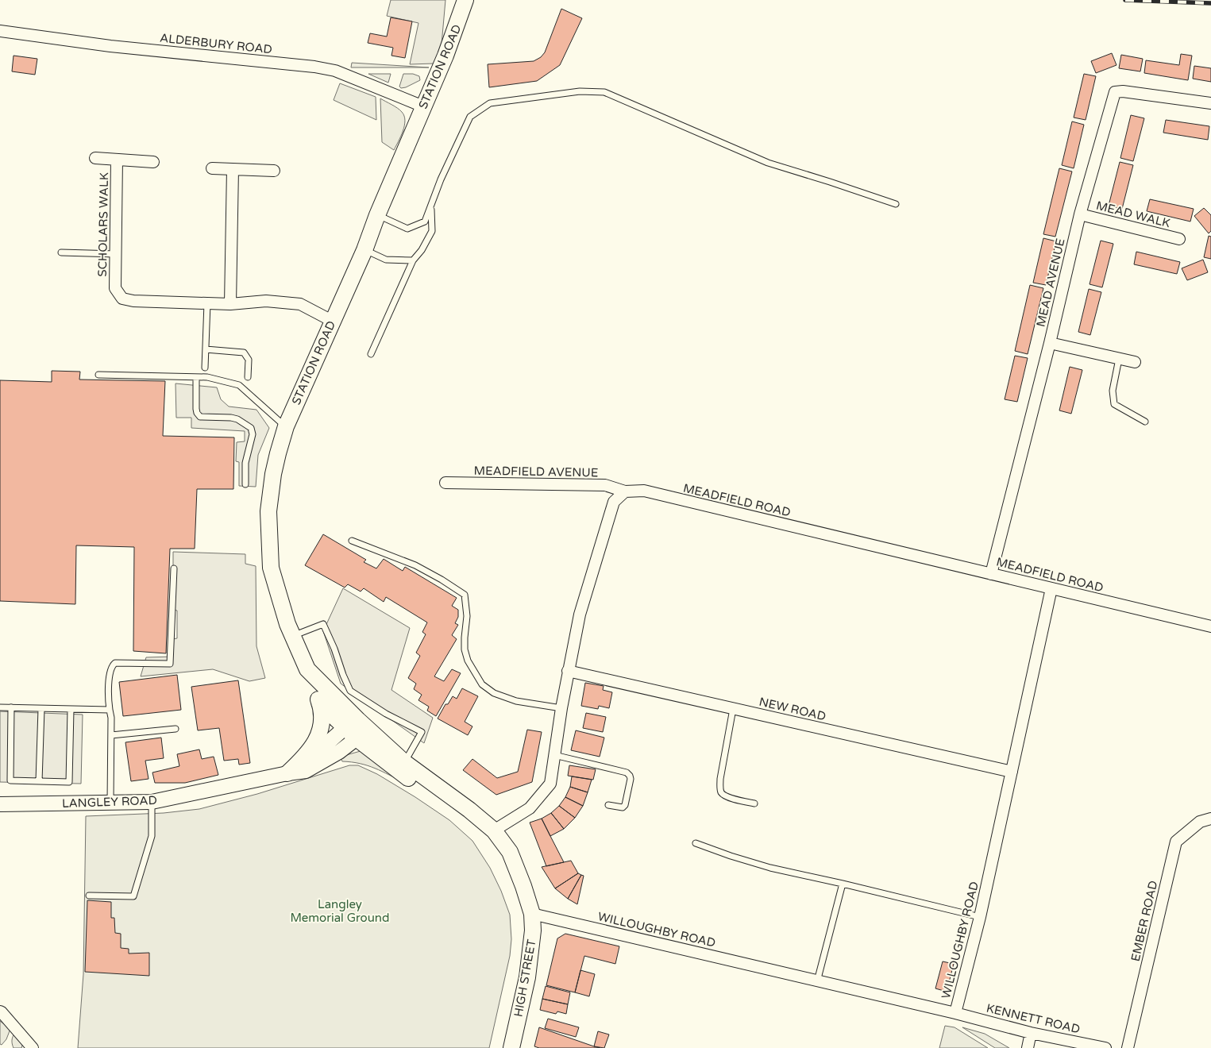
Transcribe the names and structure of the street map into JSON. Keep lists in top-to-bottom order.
{
  "streets": {
    "main road": ["STATION ROAD", "HIGH STREET"],
    "street": [
      "ALDERBURY ROAD",
      "MEAD WALK",
      "SCHOLARS WALK",
      "MEAD AVENUE",
      "MEADFIELD AVENUE",
      "MEADFIELD ROAD",
      "NEW ROAD",
      "LANGLEY ROAD",
      "EMBER ROAD",
      "WILLOUGHBY ROAD",
      "KENNETT ROAD"
    ]
  },
  "crossings": [
    ["ALDERBURY ROAD", "STATION ROAD"],
    ["STATION ROAD", "SCHOLARS WALK"],
    ["STATION ROAD", "LANGLEY ROAD"],
    ["STATION ROAD", "HIGH STREET"],
    ["MEAD WALK", "MEAD AVENUE"],
    ["MEAD AVENUE", "MEADFIELD ROAD"],
    ["MEADFIELD AVENUE", "MEADFIELD ROAD"],
    ["MEADFIELD ROAD", "WILLOUGHBY ROAD"],
    ["NEW ROAD", "WILLOUGHBY ROAD"],
    ["LANGLEY ROAD", "HIGH STREET"],
    ["WILLOUGHBY ROAD", "HIGH STREET"],
    ["WILLOUGHBY ROAD", "KENNETT ROAD"]
  ],
  "parks": ["Langley Memorial Ground"]
}
